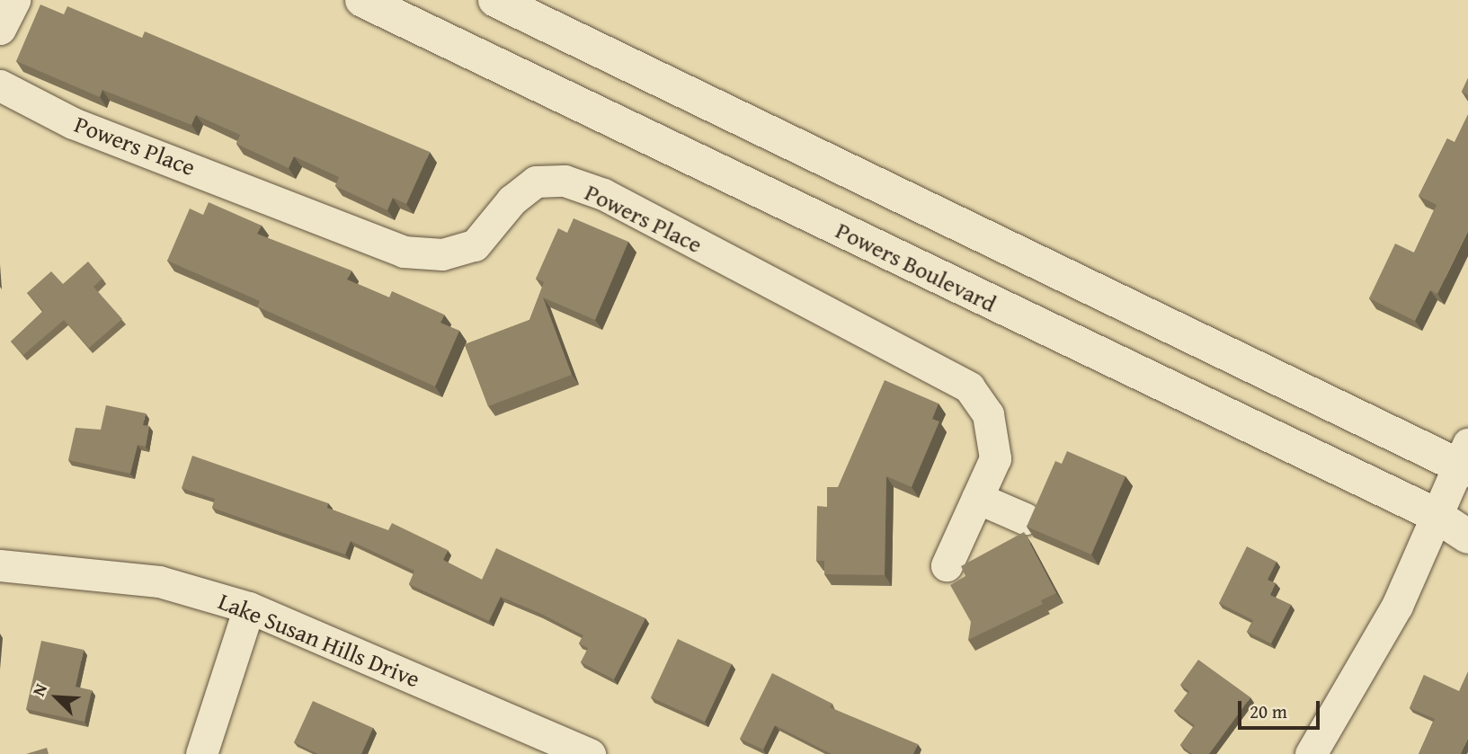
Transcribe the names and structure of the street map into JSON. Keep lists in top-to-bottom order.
{
  "streets": {
    "main road": ["Powers Boulevard"],
    "street": ["Powers Place", "Lake Susan Hills Drive"]
  },
  "scale_bar": "20 m",
  "north": "top left"
}
